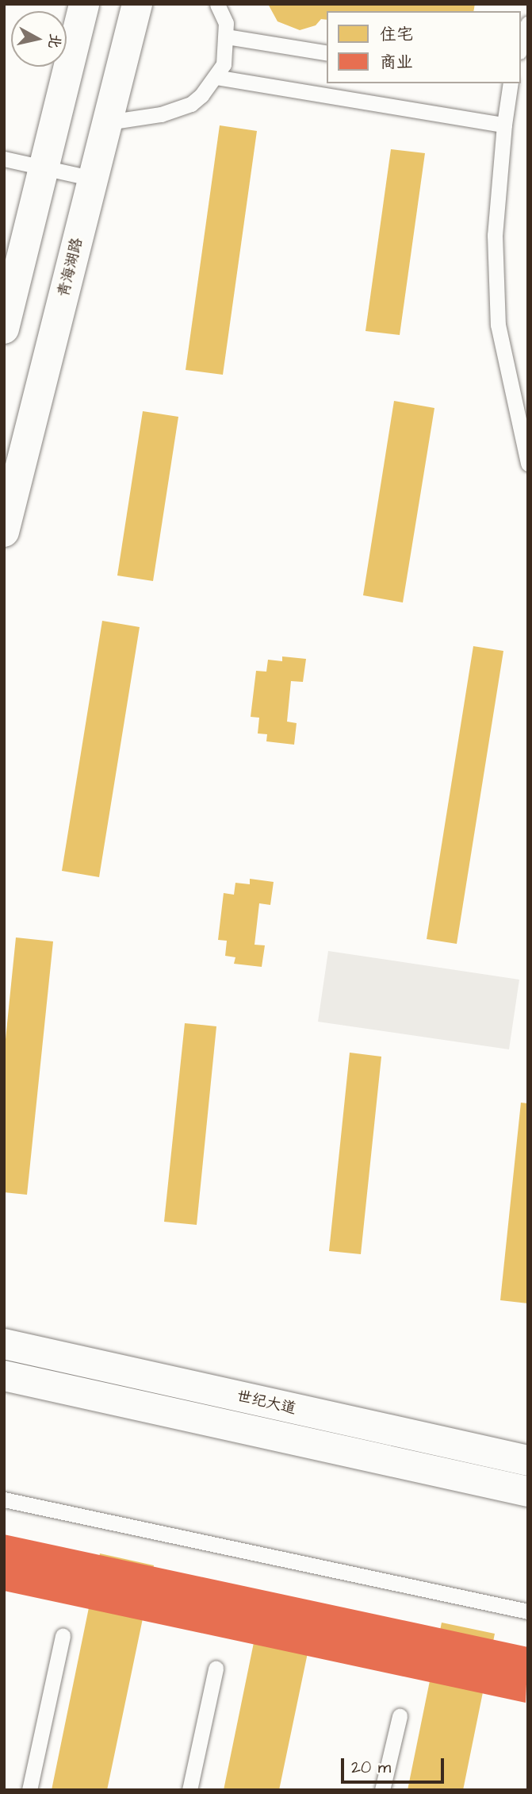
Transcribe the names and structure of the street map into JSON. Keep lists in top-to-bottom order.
{
  "streets": {
    "street": ["青海湖路", "世纪大道"]
  },
  "legend": ["住宅", "商业"],
  "scale_bar": "20 m",
  "north": "right"
}
